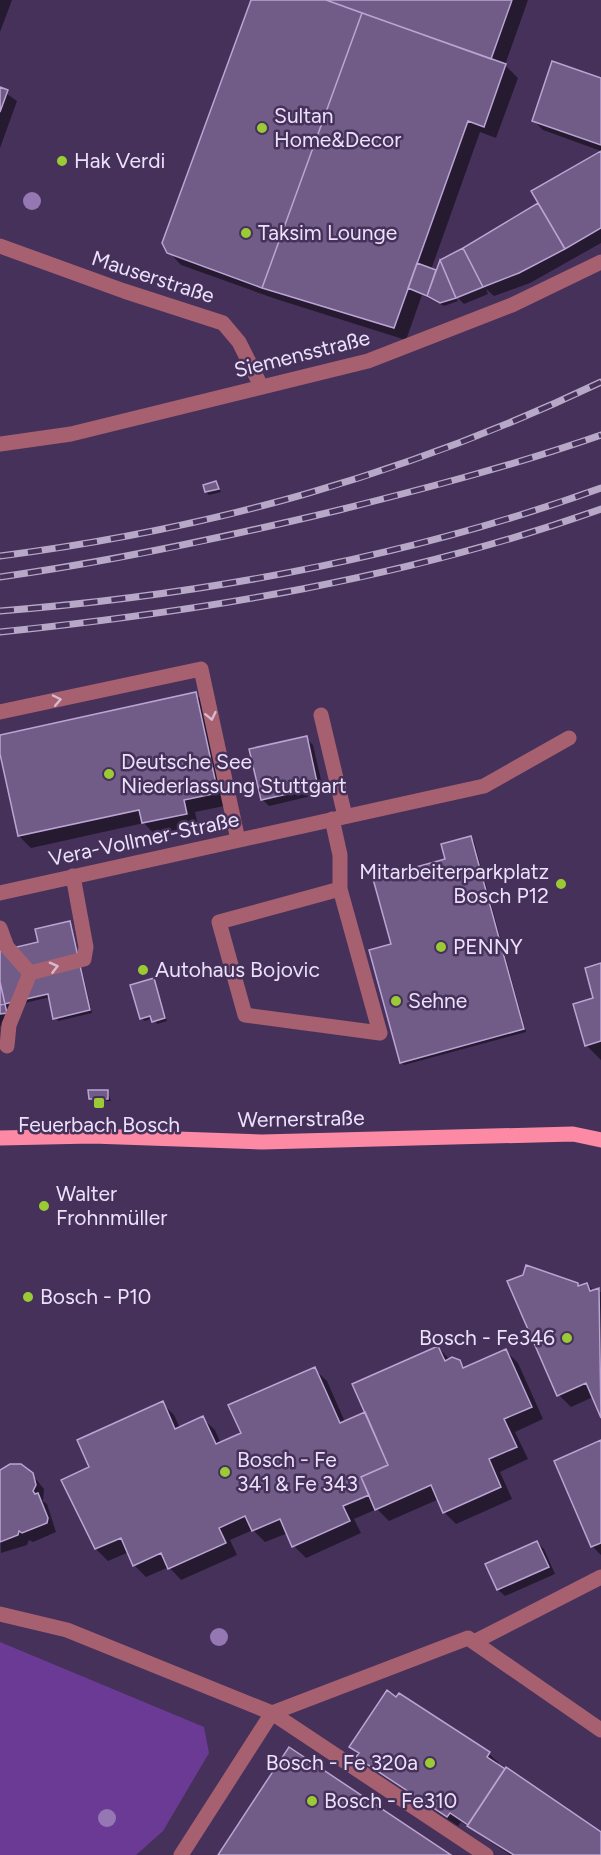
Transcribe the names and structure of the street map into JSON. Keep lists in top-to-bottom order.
{
  "streets": {
    "main road": ["Wernerstraße"],
    "street": ["Mauserstraße", "Siemensstraße", "Vera-Vollmer-Straße"]
  },
  "crossings": [
    ["Mauserstraße", "Siemensstraße"]
  ],
  "places": {
    "other": [
      "Sultan Home&Decor",
      "Hak Verdi",
      "Taksim Lounge",
      "Deutsche See Niederlassung Stuttgart",
      "Mitarbeiterparkplatz Bosch P12",
      "PENNY",
      "Autohaus Bojovic",
      "Sehne",
      "Walter Frohnmüller",
      "Bosch - P10",
      "Bosch - Fe346",
      "Bosch - Fe 341 & Fe 343",
      "Bosch - Fe 320a",
      "Bosch - Fe310"
    ],
    "transit": ["Feuerbach Bosch"]
  }
}
